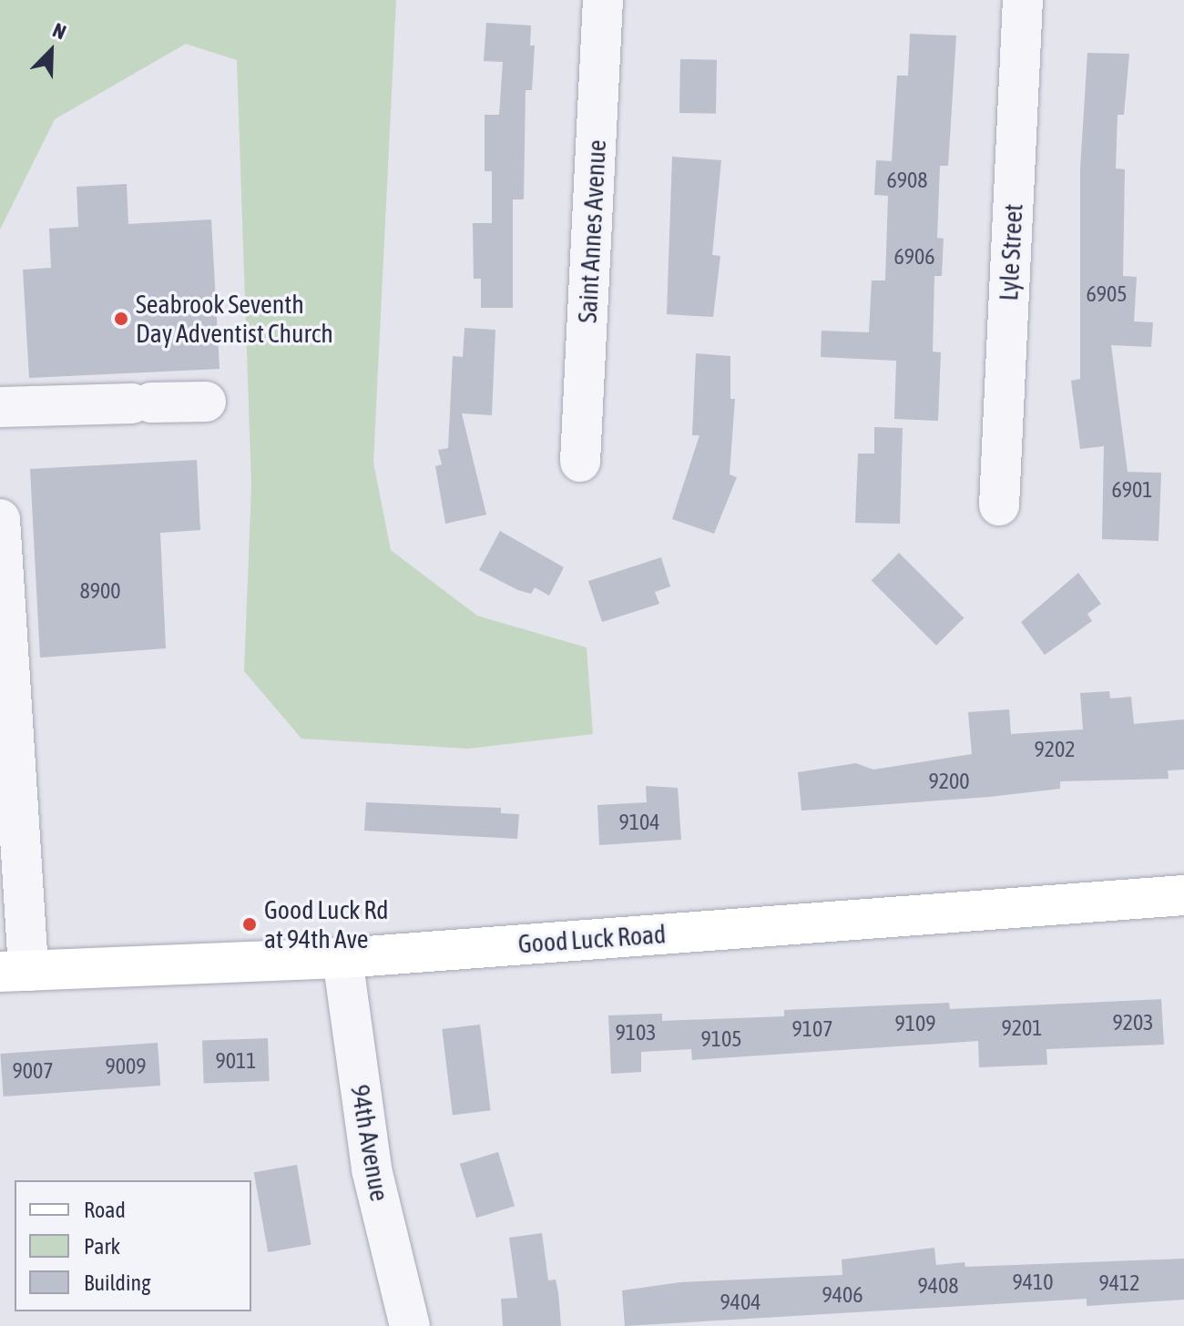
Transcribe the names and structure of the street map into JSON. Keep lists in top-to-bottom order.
{
  "streets": {
    "main road": ["Good Luck Road"],
    "street": ["Saint Annes Avenue", "Lyle Street", "94th Avenue"]
  },
  "crossings": [
    ["Good Luck Road", "94th Avenue"]
  ],
  "places": ["Seabrook Seventh Day Adventist Church", "Good Luck Rd at 94th Ave"],
  "house_numbers": [
    "6908",
    "6906",
    "6905",
    "6901",
    "8900",
    "9202",
    "9200",
    "9104",
    "9203",
    "9109",
    "9201",
    "9107",
    "9103",
    "9105",
    "9011",
    "9009",
    "9007",
    "9410",
    "9412",
    "9408",
    "9406",
    "9404"
  ],
  "legend": ["Road", "Park", "Building"],
  "north": "top right"
}
